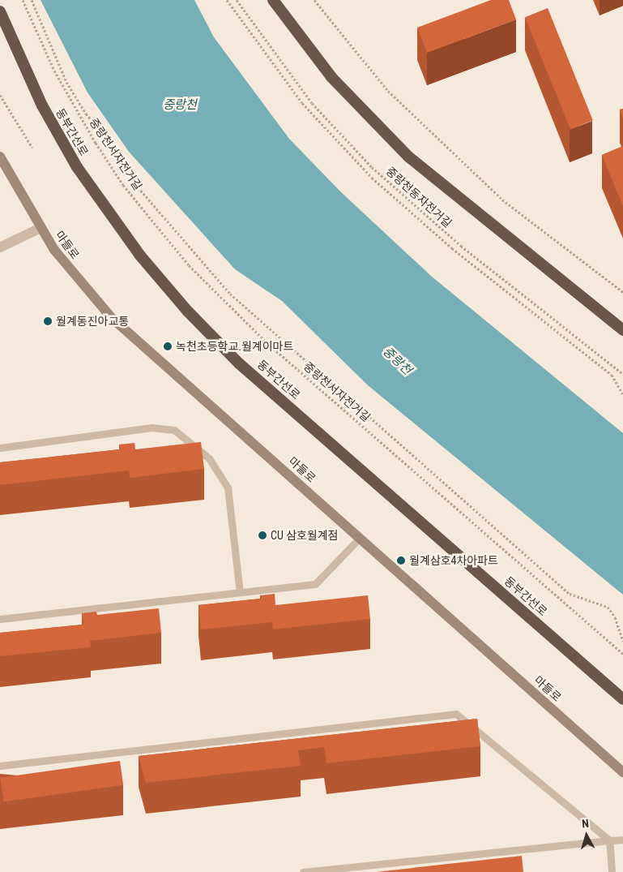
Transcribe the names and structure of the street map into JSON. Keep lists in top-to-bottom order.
{
  "streets": {
    "highway": ["동부간선로"],
    "main road": ["마들로"],
    "path": ["중랑천서자전거길", "중랑천동자전거길"]
  },
  "water": ["중랑천"],
  "places": [
    "월계동진아교통",
    "녹천초등학교.월계이마트",
    "CU 삼호월계점",
    "월계삼호4차아파트"
  ],
  "north": "top"
}
